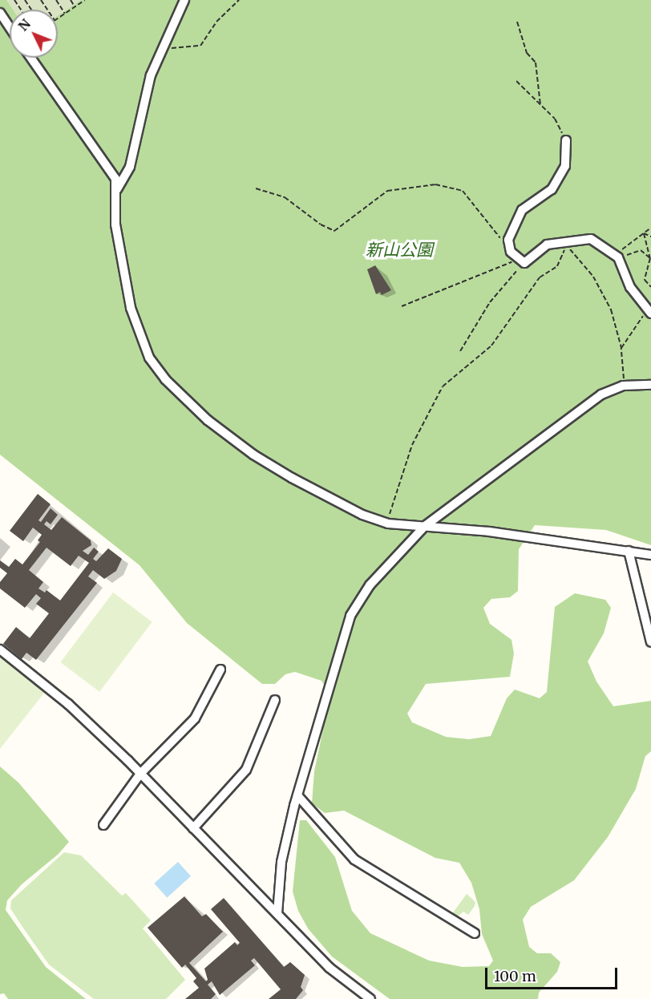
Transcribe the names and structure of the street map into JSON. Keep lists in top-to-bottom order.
{
  "parks": ["新山公園"],
  "scale_bar": "100 m",
  "north": "top left"
}
